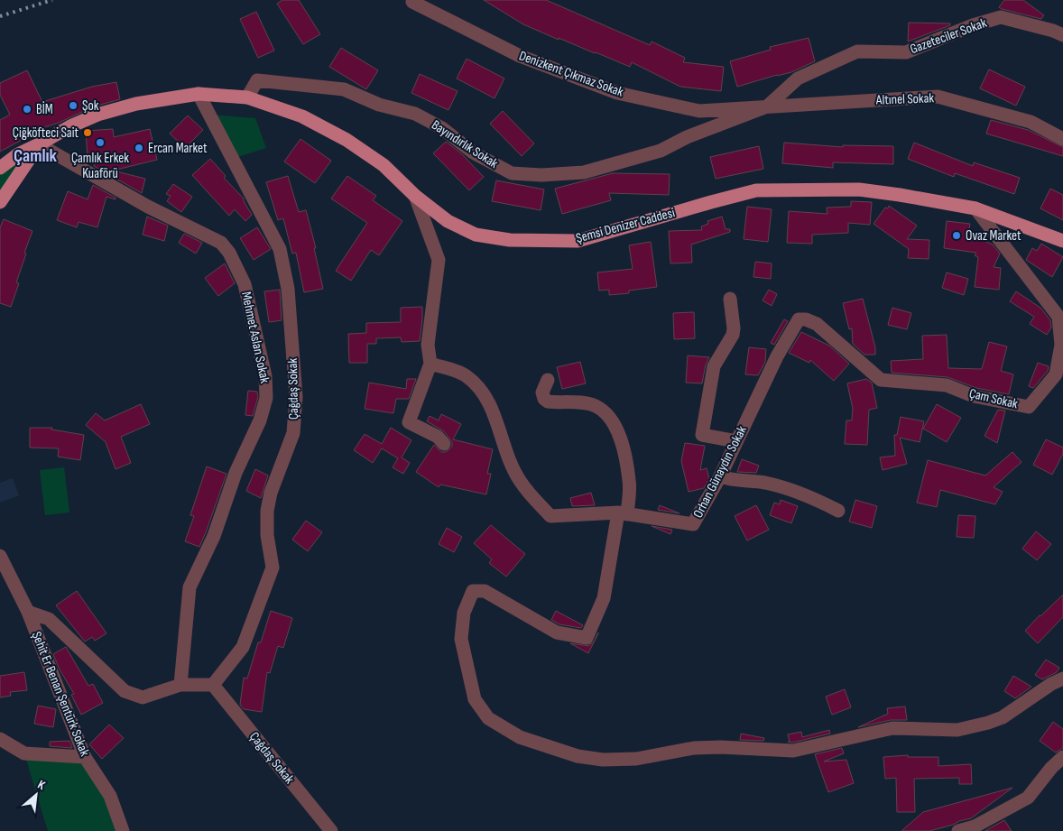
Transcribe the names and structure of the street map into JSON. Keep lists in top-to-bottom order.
{
  "streets": {
    "main road": ["Şemsi Denizer Caddesi"],
    "street": [
      "Gazeteciler Sokak",
      "Denizkent Çıkmaz Sokak",
      "Altınel Sokak",
      "Bayındırlık Sokak",
      "Mehmet Aslan Sokak",
      "Çağdaş Sokak",
      "Çam Sokak",
      "Orhan Günaydın Sokak",
      "Şehit Er Benan Şentürk Sokak"
    ]
  },
  "crossings": [
    ["Gazeteciler Sokak", "Denizkent Çıkmaz Sokak"],
    ["Gazeteciler Sokak", "Altınel Sokak"],
    ["Gazeteciler Sokak", "Bayındırlık Sokak"],
    ["Denizkent Çıkmaz Sokak", "Altınel Sokak"],
    ["Denizkent Çıkmaz Sokak", "Bayındırlık Sokak"],
    ["Altınel Sokak", "Bayındırlık Sokak"],
    ["Bayındırlık Sokak", "Şemsi Denizer Caddesi"],
    ["Şemsi Denizer Caddesi", "Mehmet Aslan Sokak"],
    ["Şemsi Denizer Caddesi", "Çağdaş Sokak"],
    ["Şemsi Denizer Caddesi", "Çam Sokak"],
    ["Çam Sokak", "Orhan Günaydın Sokak"]
  ],
  "districts": ["Çamlık"],
  "places": [
    "Şok",
    "BİM",
    "Çiğköfteci Sait",
    "Çamlık Erkek Kuaförü",
    "Ercan Market",
    "Ovaz Market"
  ],
  "north": "top right"
}
